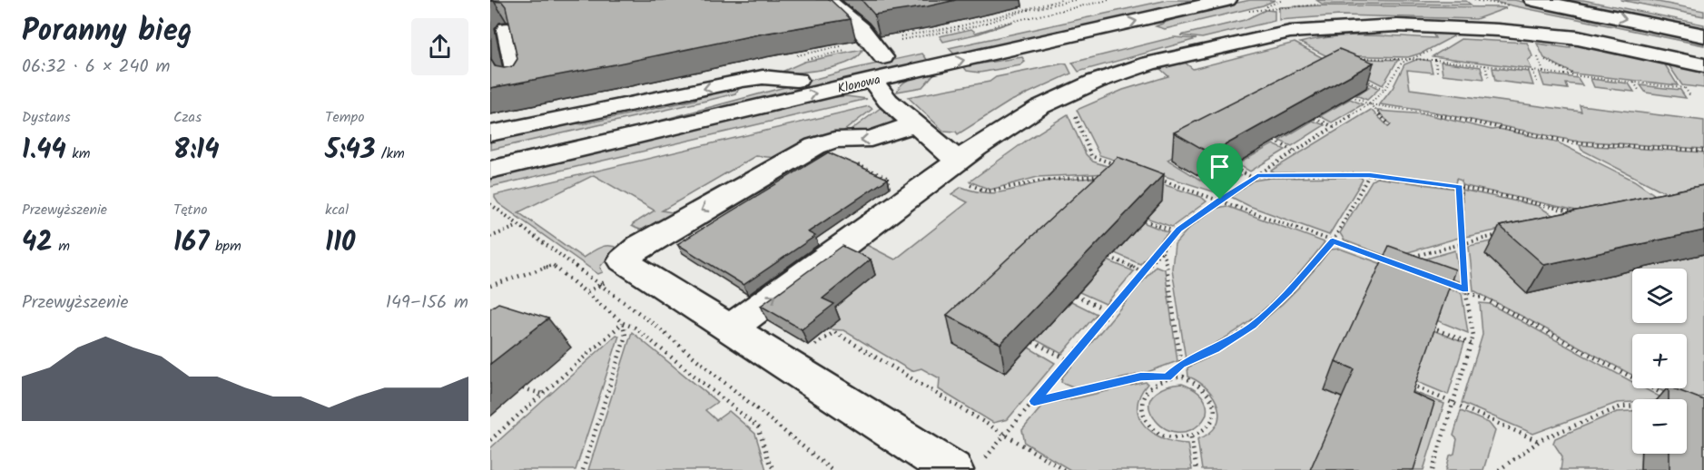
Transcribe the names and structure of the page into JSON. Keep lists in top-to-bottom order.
{
  "streets": {
    "street": ["Klonowa"]
  },
  "page": {
    "heading": ["Poranny bieg", "06:32 · 6 × 240 m"],
    "stats": [
      ["Dystans", "1.44 km"],
      ["Czas", "8:14"],
      ["Tempo", "5:43 /km"],
      ["Przewyższenie", "42 m"],
      ["Tętno", "167 bpm"],
      ["kcal", "110"]
    ],
    "map_buttons": ["+", "−"],
    "chart": ["Przewyższenie", "149–156 m"]
  }
}
